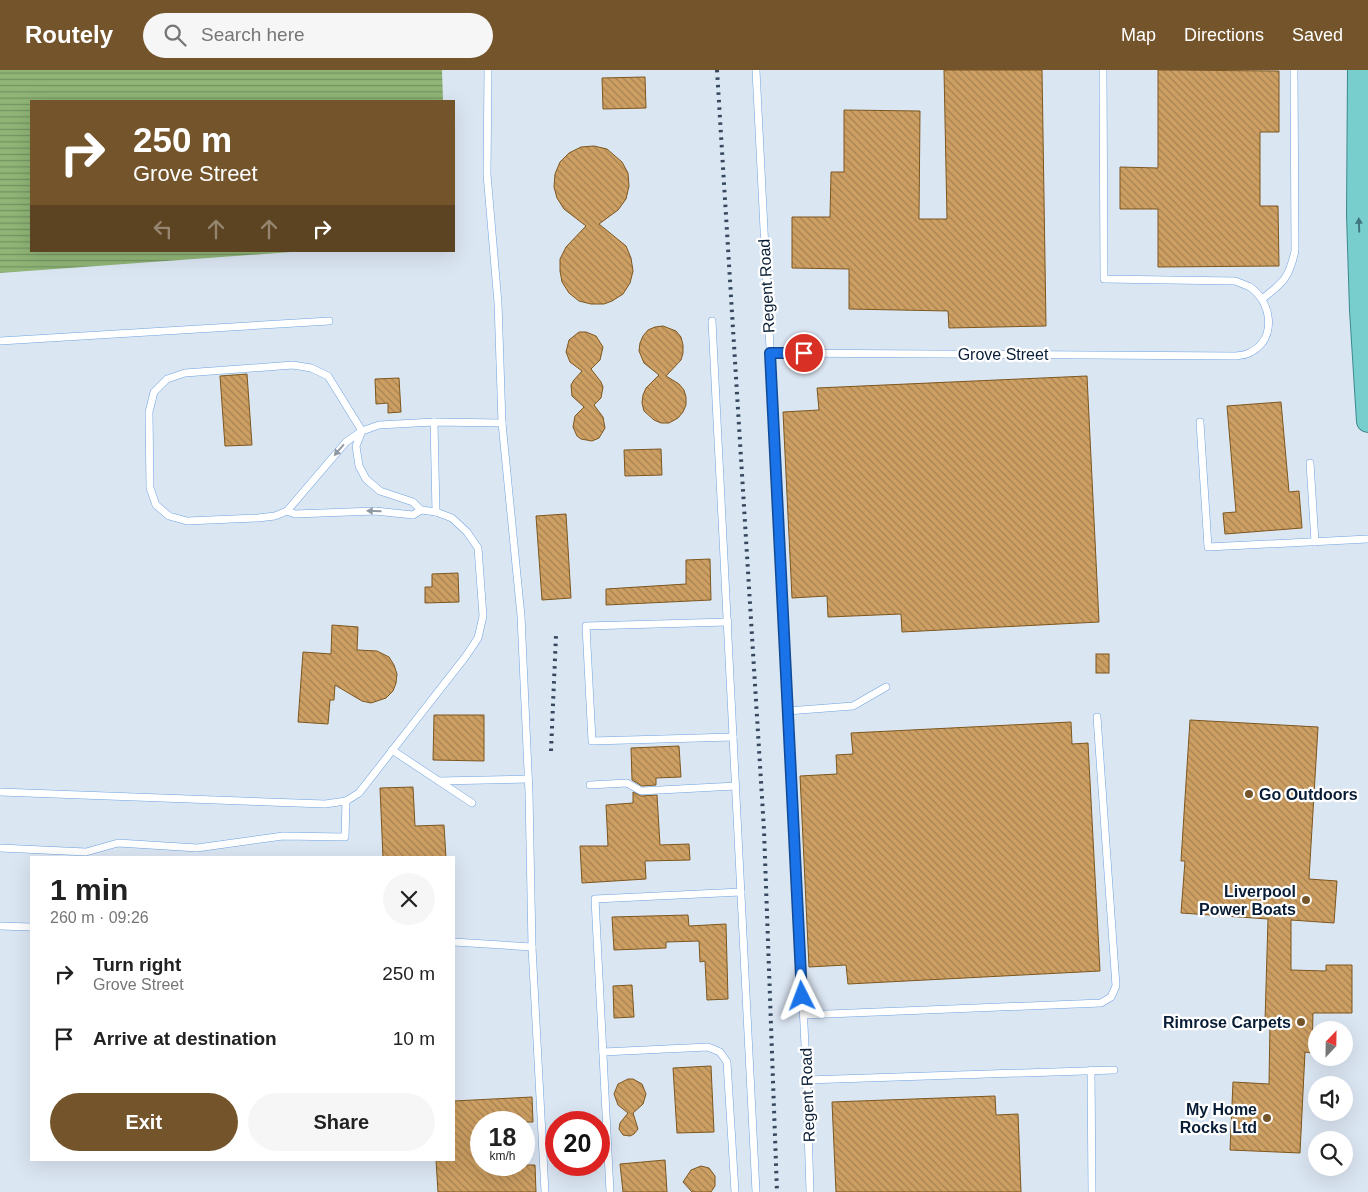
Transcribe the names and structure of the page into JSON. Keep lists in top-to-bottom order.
{
  "streets": {
    "lane": ["Regent Road", "Grove Street"]
  },
  "crossings": [
    ["Regent Road", "Grove Street"]
  ],
  "places": [
    "Go Outdoors",
    "Liverpool Power Boats",
    "Rimrose Carpets",
    "My Home Rocks Ltd"
  ],
  "north": "top",
  "page": {
    "header": "Routely",
    "search": "Search here",
    "nav": ["Map", "Directions", "Saved"],
    "turn": ["250 m", "Grove Street"],
    "heading": ["1 min", "260 m · 09:26"],
    "list": [
      {
        "name": "Turn right",
        "note": "Grove Street",
        "value": "250 m"
      },
      {
        "name": "Arrive at destination",
        "value": "10 m"
      }
    ],
    "buttons": ["Exit", "Share"],
    "speed": "18 km/h",
    "limit": "20"
  }
}
